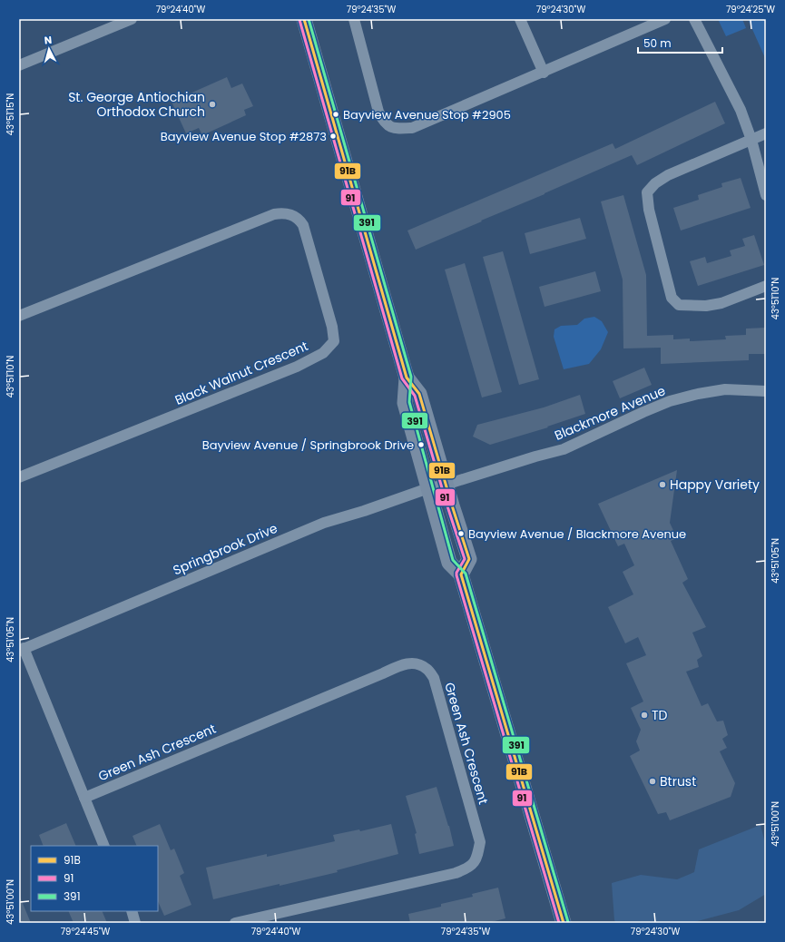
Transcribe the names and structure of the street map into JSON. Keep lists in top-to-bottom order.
{
  "streets": {
    "street": [
      "Black Walnut Crescent",
      "Blackmore Avenue",
      "Springbrook Drive",
      "Green Ash Crescent"
    ]
  },
  "crossings": [
    ["Blackmore Avenue", "Springbrook Drive"]
  ],
  "places": [
    "St. George Antiochian Orthodox Church",
    "Bayview Avenue Stop #2905",
    "Bayview Avenue Stop #2873",
    "Bayview Avenue / Springbrook Drive",
    "Happy Variety",
    "Bayview Avenue / Blackmore Avenue",
    "TD",
    "Btrust"
  ],
  "lines": ["transit line 91B", "transit line 391", "transit line 91"],
  "legend": ["91B", "91", "391"],
  "scale_bar": "50 m",
  "north": "top",
  "coordinates": [
    "79°24'40\"W",
    "79°24'35\"W",
    "79°24'30\"W",
    "79°24'25\"W",
    "43°51'15\"N",
    "43°51'10\"N",
    "43°51'05\"N",
    "43°51'00\"N",
    "79°24'45\"W"
  ]
}
